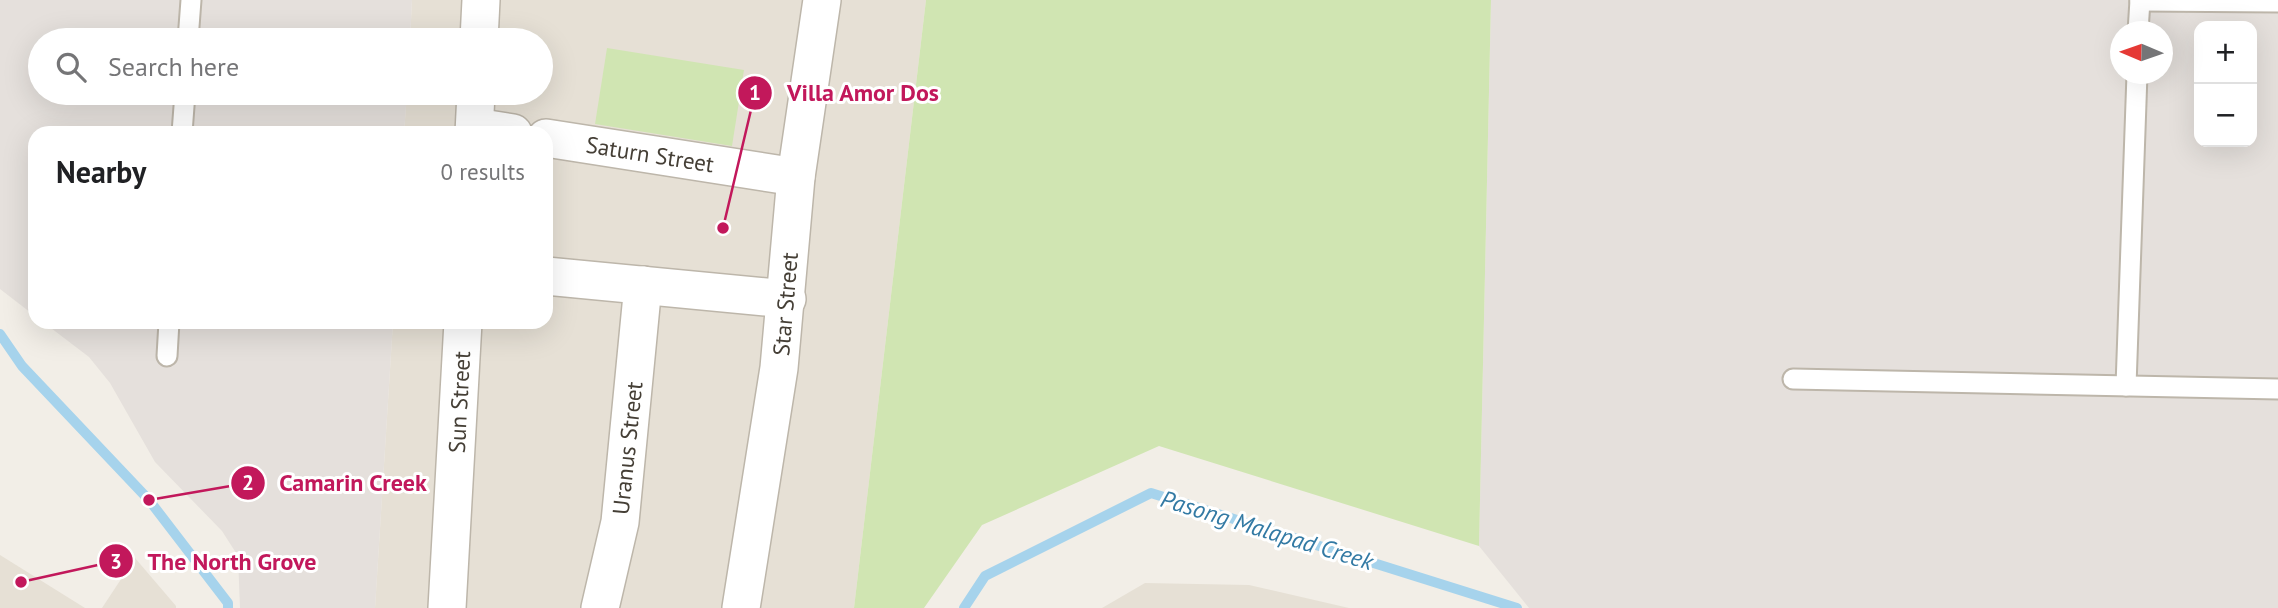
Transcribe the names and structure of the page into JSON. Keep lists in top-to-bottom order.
{
  "streets": {
    "street": [
      "Saturn Street",
      "Star Street",
      "Sun Street",
      "Uranus Street"
    ]
  },
  "crossings": [
    ["Saturn Street", "Star Street"]
  ],
  "water": ["Pasong Malapad Creek"],
  "places": ["Villa Amor Dos", "Camarin Creek", "The North Grove"],
  "north": "left",
  "page": {
    "map_buttons": ["+", "−"],
    "search": "Search here",
    "heading": ["Nearby", "0 results"]
  }
}
